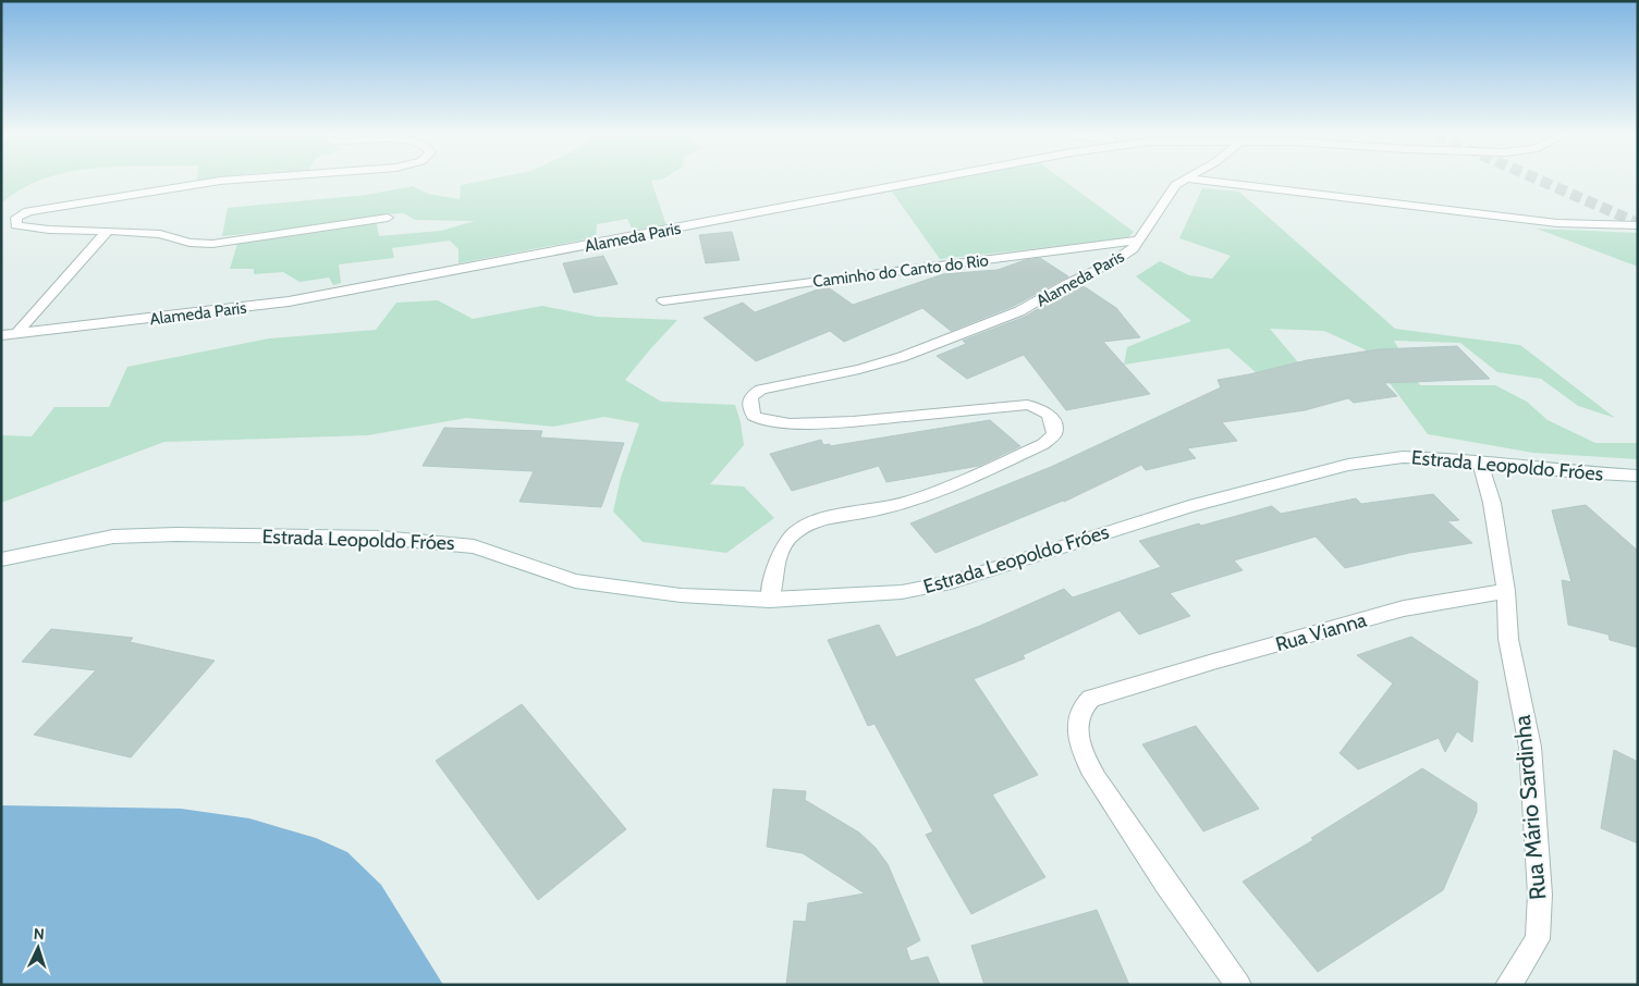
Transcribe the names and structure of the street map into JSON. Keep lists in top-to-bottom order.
{
  "streets": {
    "street": [
      "Alameda Paris",
      "Caminho do Canto do Rio",
      "Estrada Leopoldo Fróes",
      "Rua Vianna",
      "Rua Mário Sardinha"
    ]
  },
  "crossings": [
    ["Alameda Paris", "Caminho do Canto do Rio"],
    ["Alameda Paris", "Estrada Leopoldo Fróes"],
    ["Rua Vianna", "Rua Mário Sardinha"]
  ],
  "north": "top"
}
